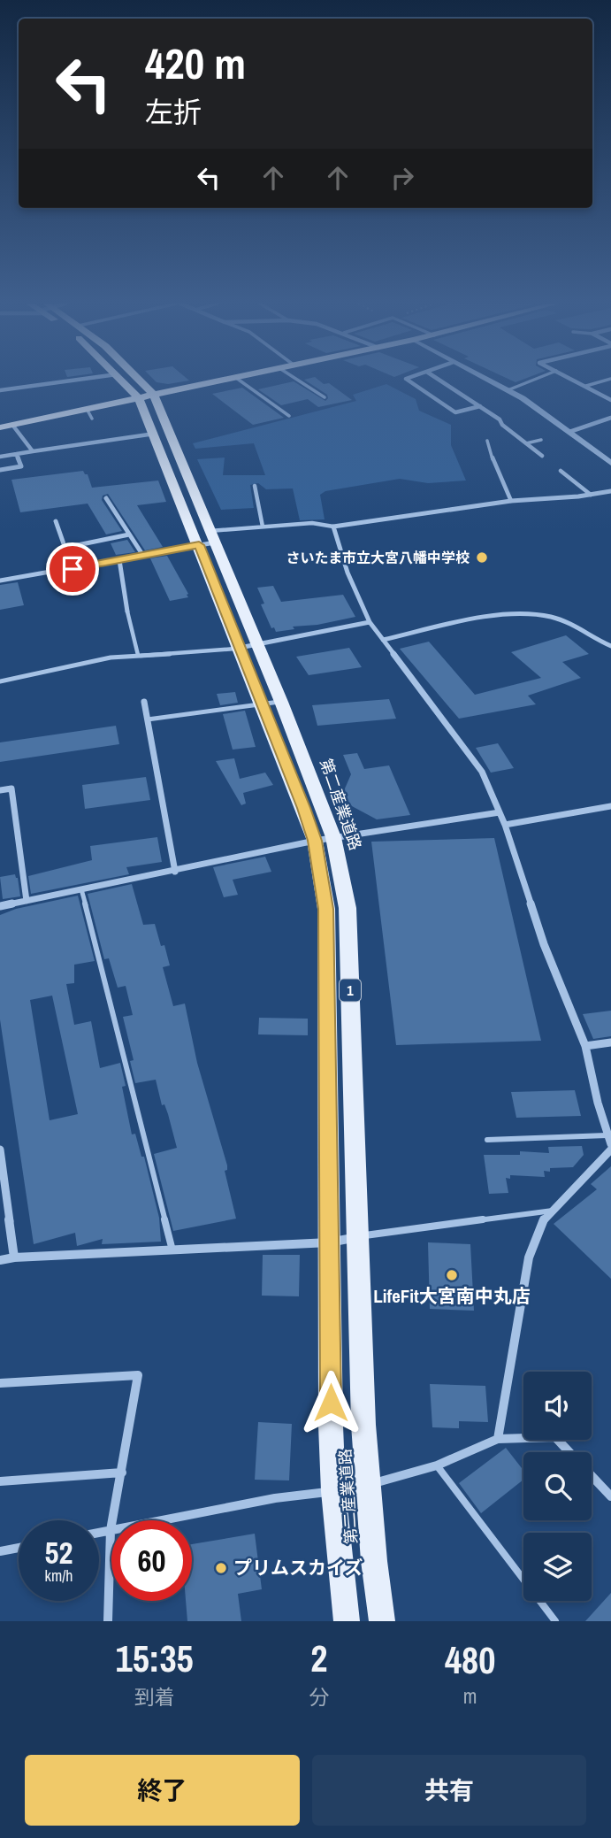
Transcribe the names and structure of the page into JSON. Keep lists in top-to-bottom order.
{
  "streets": {
    "main road": ["第二産業道路", "1"]
  },
  "places": ["さいたま市立大宮八幡中学校", "LifeFit大宮南中丸店", "プリムスカイズ"],
  "page": {
    "turn": ["420 m", "左折"],
    "speed": "52 km/h",
    "limit": "60",
    "eta": [
      "15:35",
      "到着",
      "2",
      "分",
      "480",
      "m"
    ],
    "buttons": ["終了", "共有"]
  }
}
